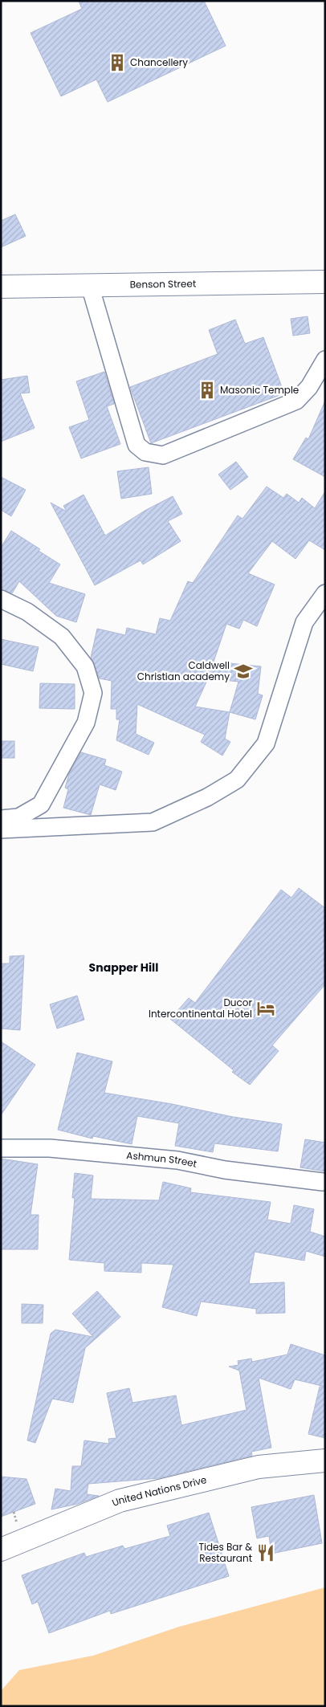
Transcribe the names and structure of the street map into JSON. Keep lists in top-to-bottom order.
{
  "streets": {
    "main road": ["Benson Street", "United Nations Drive"],
    "street": ["Ashmun Street"]
  },
  "districts": ["Snapper Hill"],
  "places": {
    "building": ["Chancellery", "Masonic Temple"],
    "school or university": ["Caldwell Christian academy"],
    "hotel": ["Ducor Intercontinental Hotel"],
    "restaurant": ["Tides Bar & Restaurant"]
  }
}
